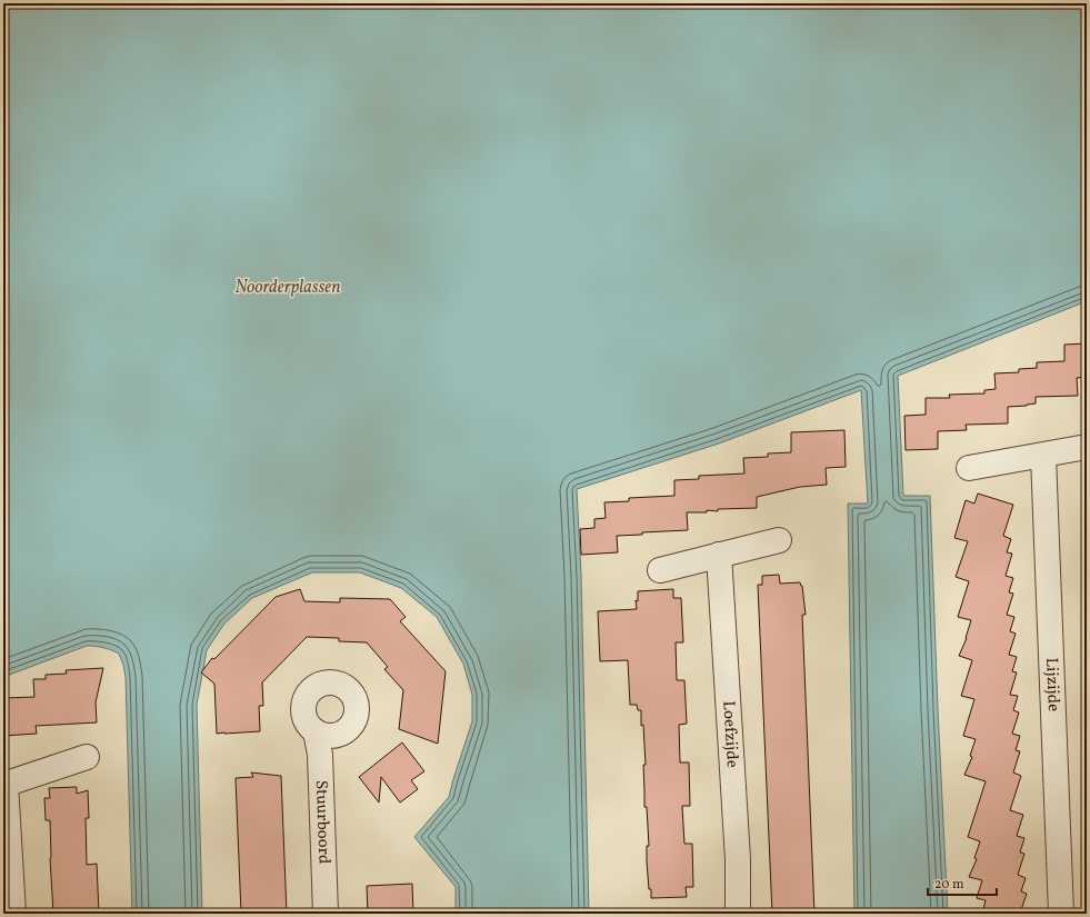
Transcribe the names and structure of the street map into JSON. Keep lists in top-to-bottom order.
{
  "streets": {
    "street": ["Lijzijde", "Loefzijde", "Stuurboord"]
  },
  "water": ["Noorderplassen"],
  "scale_bar": "20 m"
}
